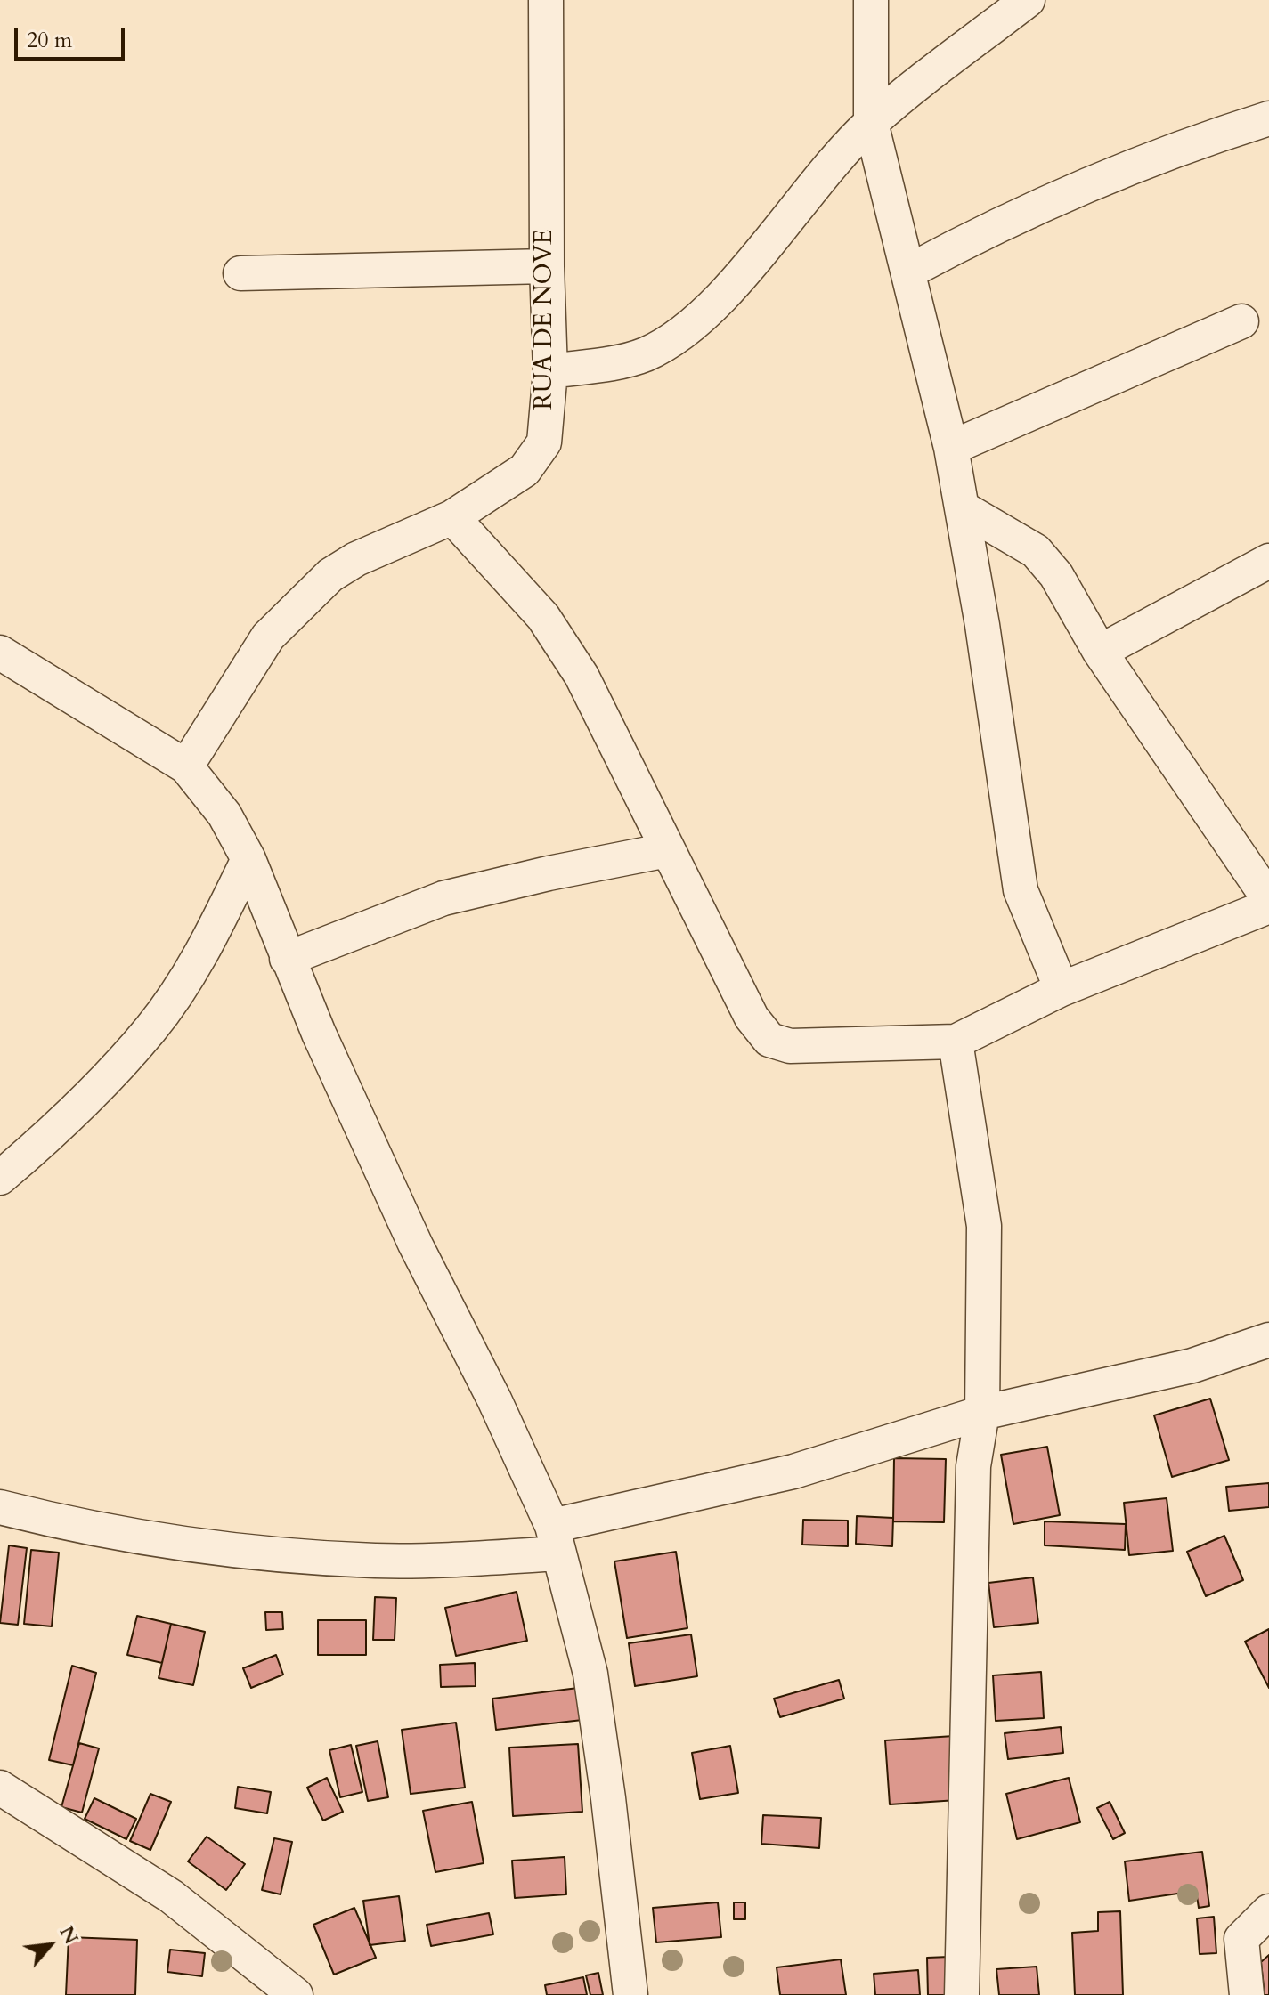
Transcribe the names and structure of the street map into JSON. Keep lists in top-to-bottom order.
{
  "streets": {
    "street": ["RUA DE NOVE"]
  },
  "scale_bar": "20 m",
  "north": "top right"
}
